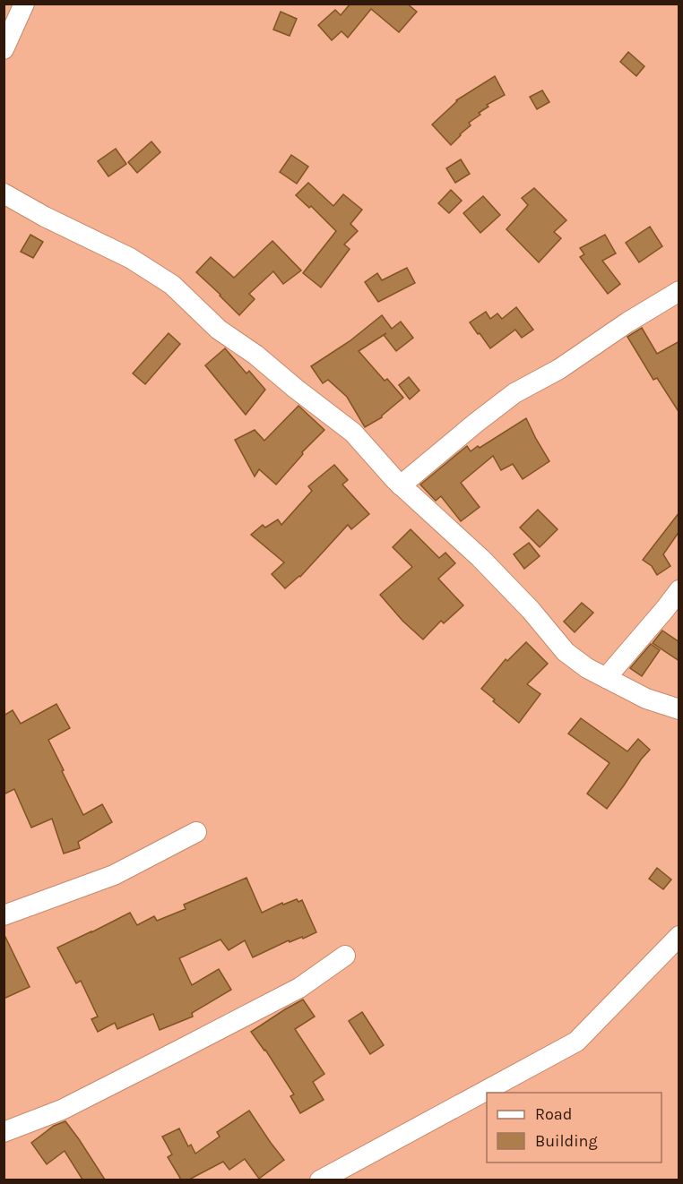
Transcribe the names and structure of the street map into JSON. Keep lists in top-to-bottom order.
{
  "legend": ["Road", "Building"]
}
